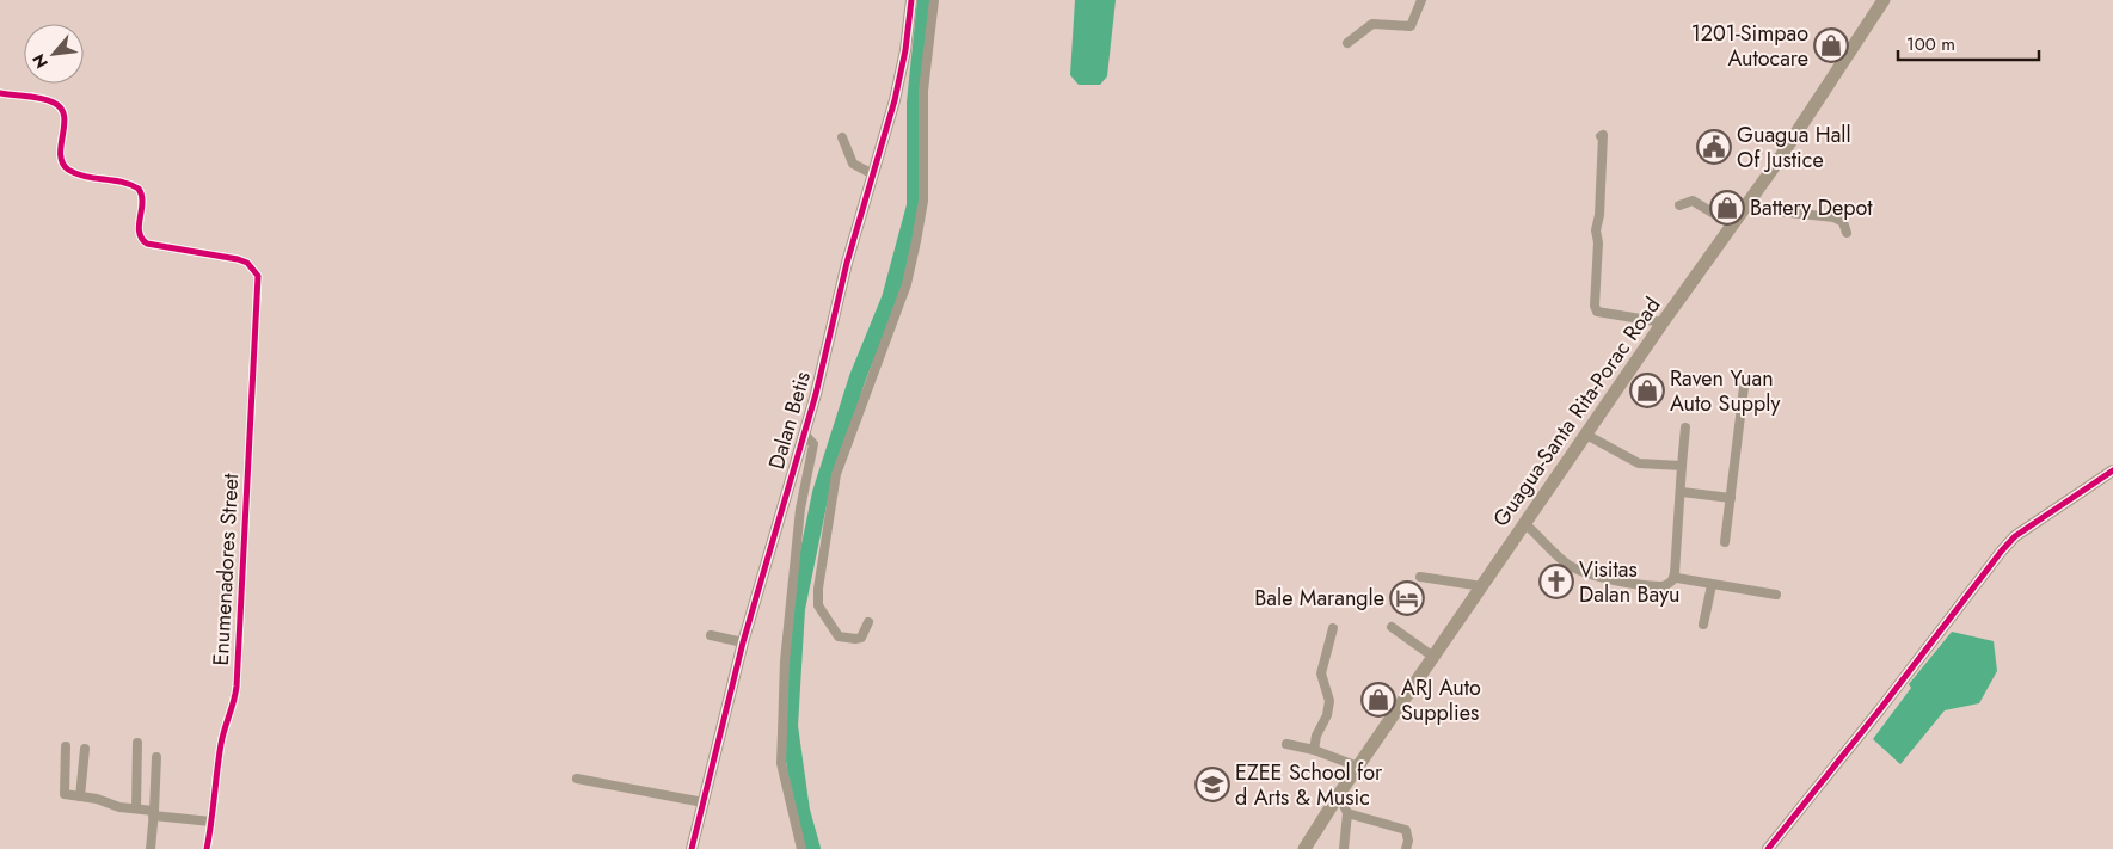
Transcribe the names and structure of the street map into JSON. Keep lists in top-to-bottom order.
{
  "streets": {
    "main road": ["Guagua-Santa Rita-Porac Road"],
    "street": ["Dalan Betis", "Enumenadores Street"]
  },
  "places": {
    "shop": [
      "1201-Simpao Autocare",
      "Battery Depot",
      "Raven Yuan Auto Supply",
      "ARJ Auto Supplies"
    ],
    "public building": ["Guagua Hall Of Justice"],
    "church": ["Visitas Dalan Bayu"],
    "hotel": ["Bale Marangle"],
    "school or university": ["EZEE School for d Arts & Music"]
  },
  "scale_bar": "100 m",
  "north": "bottom left"
}
